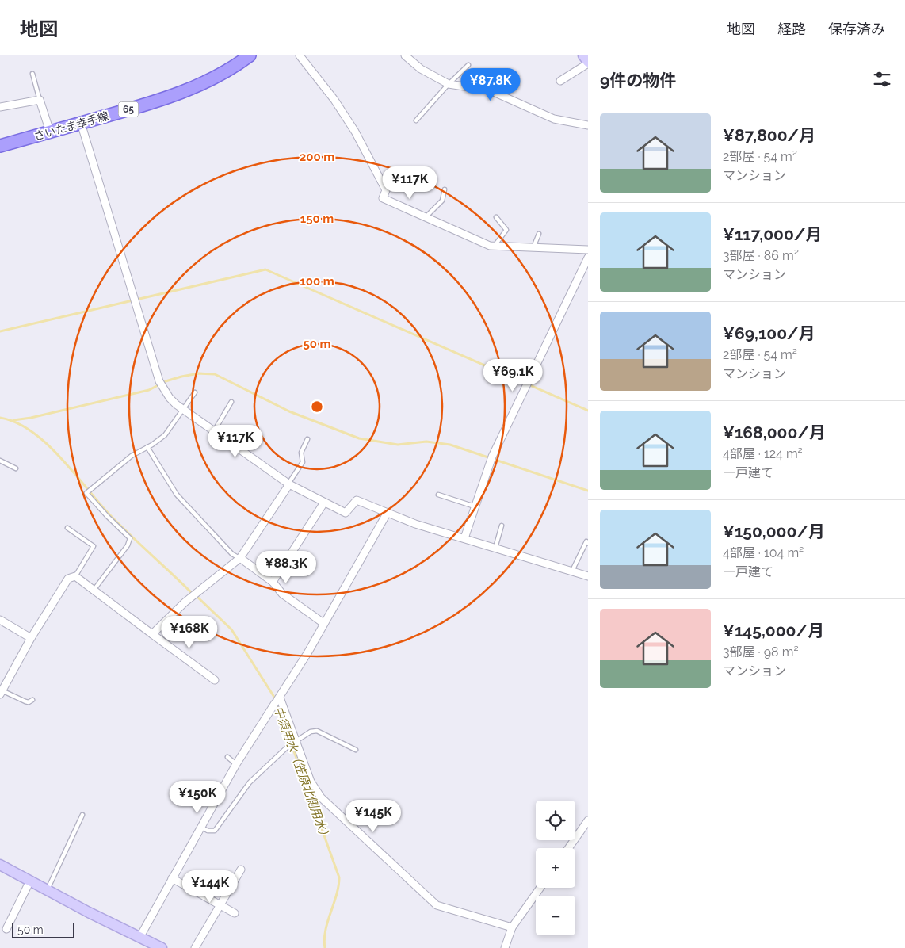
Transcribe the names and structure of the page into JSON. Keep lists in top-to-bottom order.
{
  "streets": {
    "main road": ["65", "さいたま幸手線"]
  },
  "water": ["中須用水（笠原北側用水）"],
  "scale_bar": "50 m",
  "page": {
    "header": "地図",
    "nav": ["地図", "経路", "保存済み"],
    "heading": "9件の物件",
    "price": [
      "¥87.8K",
      "¥117K",
      "¥69.1K",
      "¥117K",
      "¥88.3K",
      "¥168K",
      "¥150K",
      "¥145K",
      "¥144K"
    ],
    "list": [
      {
        "name": "¥87,800/月",
        "note": "2部屋 · 54 m² · マンション"
      },
      {
        "name": "¥117,000/月",
        "note": "3部屋 · 86 m² · マンション"
      },
      {
        "name": "¥69,100/月",
        "note": "2部屋 · 54 m² · マンション"
      },
      {
        "name": "¥168,000/月",
        "note": "4部屋 · 124 m² · 一戸建て"
      },
      {
        "name": "¥150,000/月",
        "note": "4部屋 · 104 m² · 一戸建て"
      },
      {
        "name": "¥145,000/月",
        "note": "3部屋 · 98 m² · マンション"
      }
    ],
    "map_buttons": ["+", "−"],
    "scale": "50 m"
  },
  "rings": [
    "200 m",
    "150 m",
    "100 m",
    "50 m"
  ]
}
